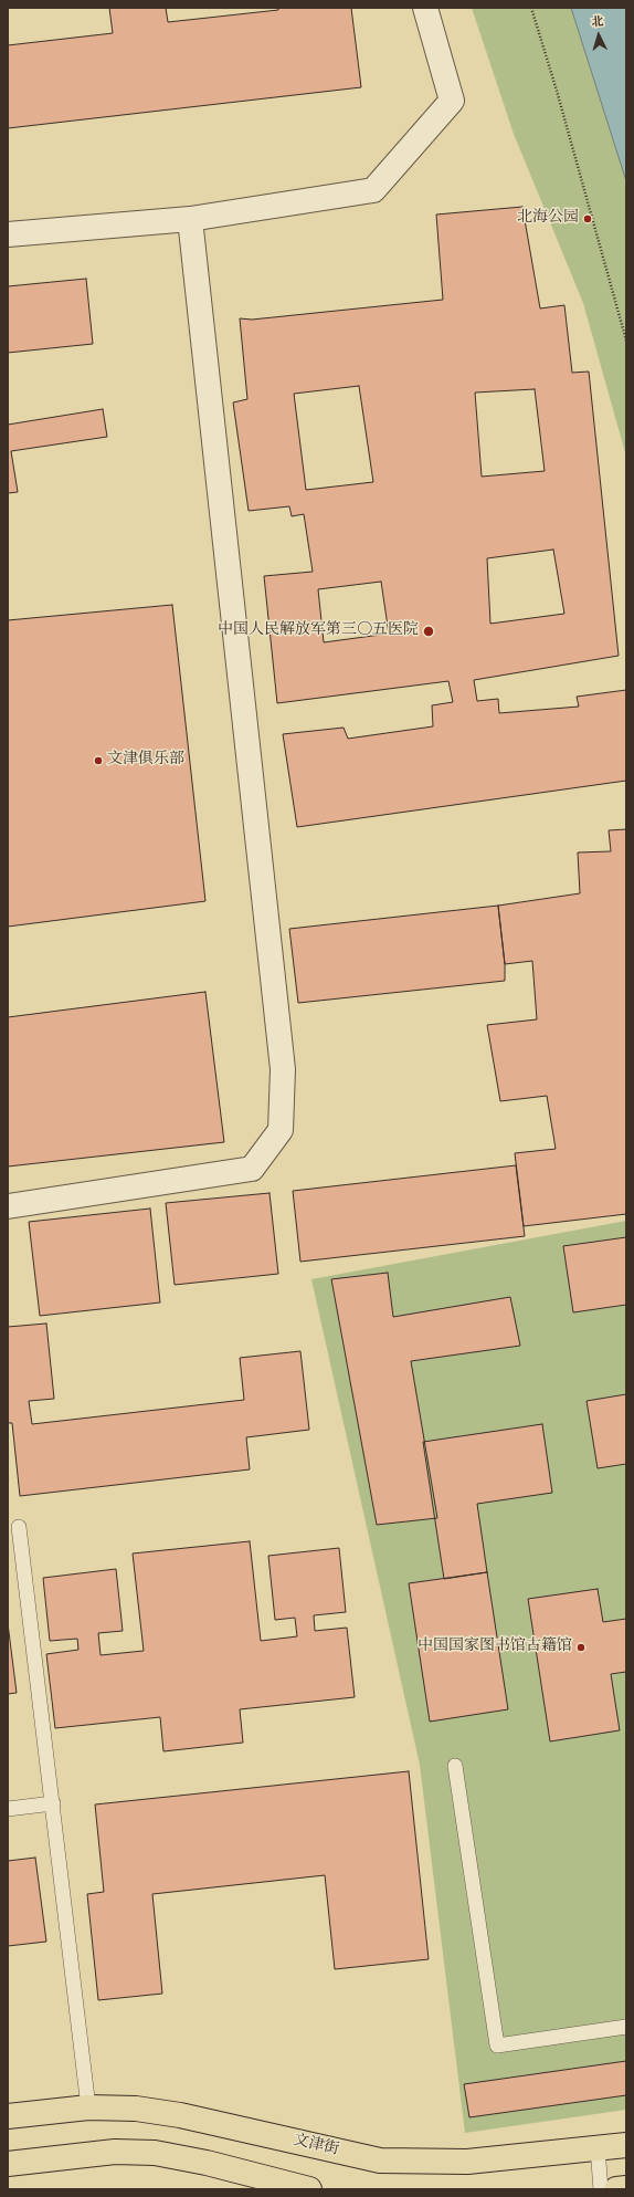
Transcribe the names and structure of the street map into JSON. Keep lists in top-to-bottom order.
{
  "streets": {
    "main road": ["文津街"]
  },
  "places": [
    "北海公园",
    "中国人民解放军第三〇五医院",
    "文津俱乐部",
    "中国国家图书馆古籍馆"
  ],
  "north": "top"
}
